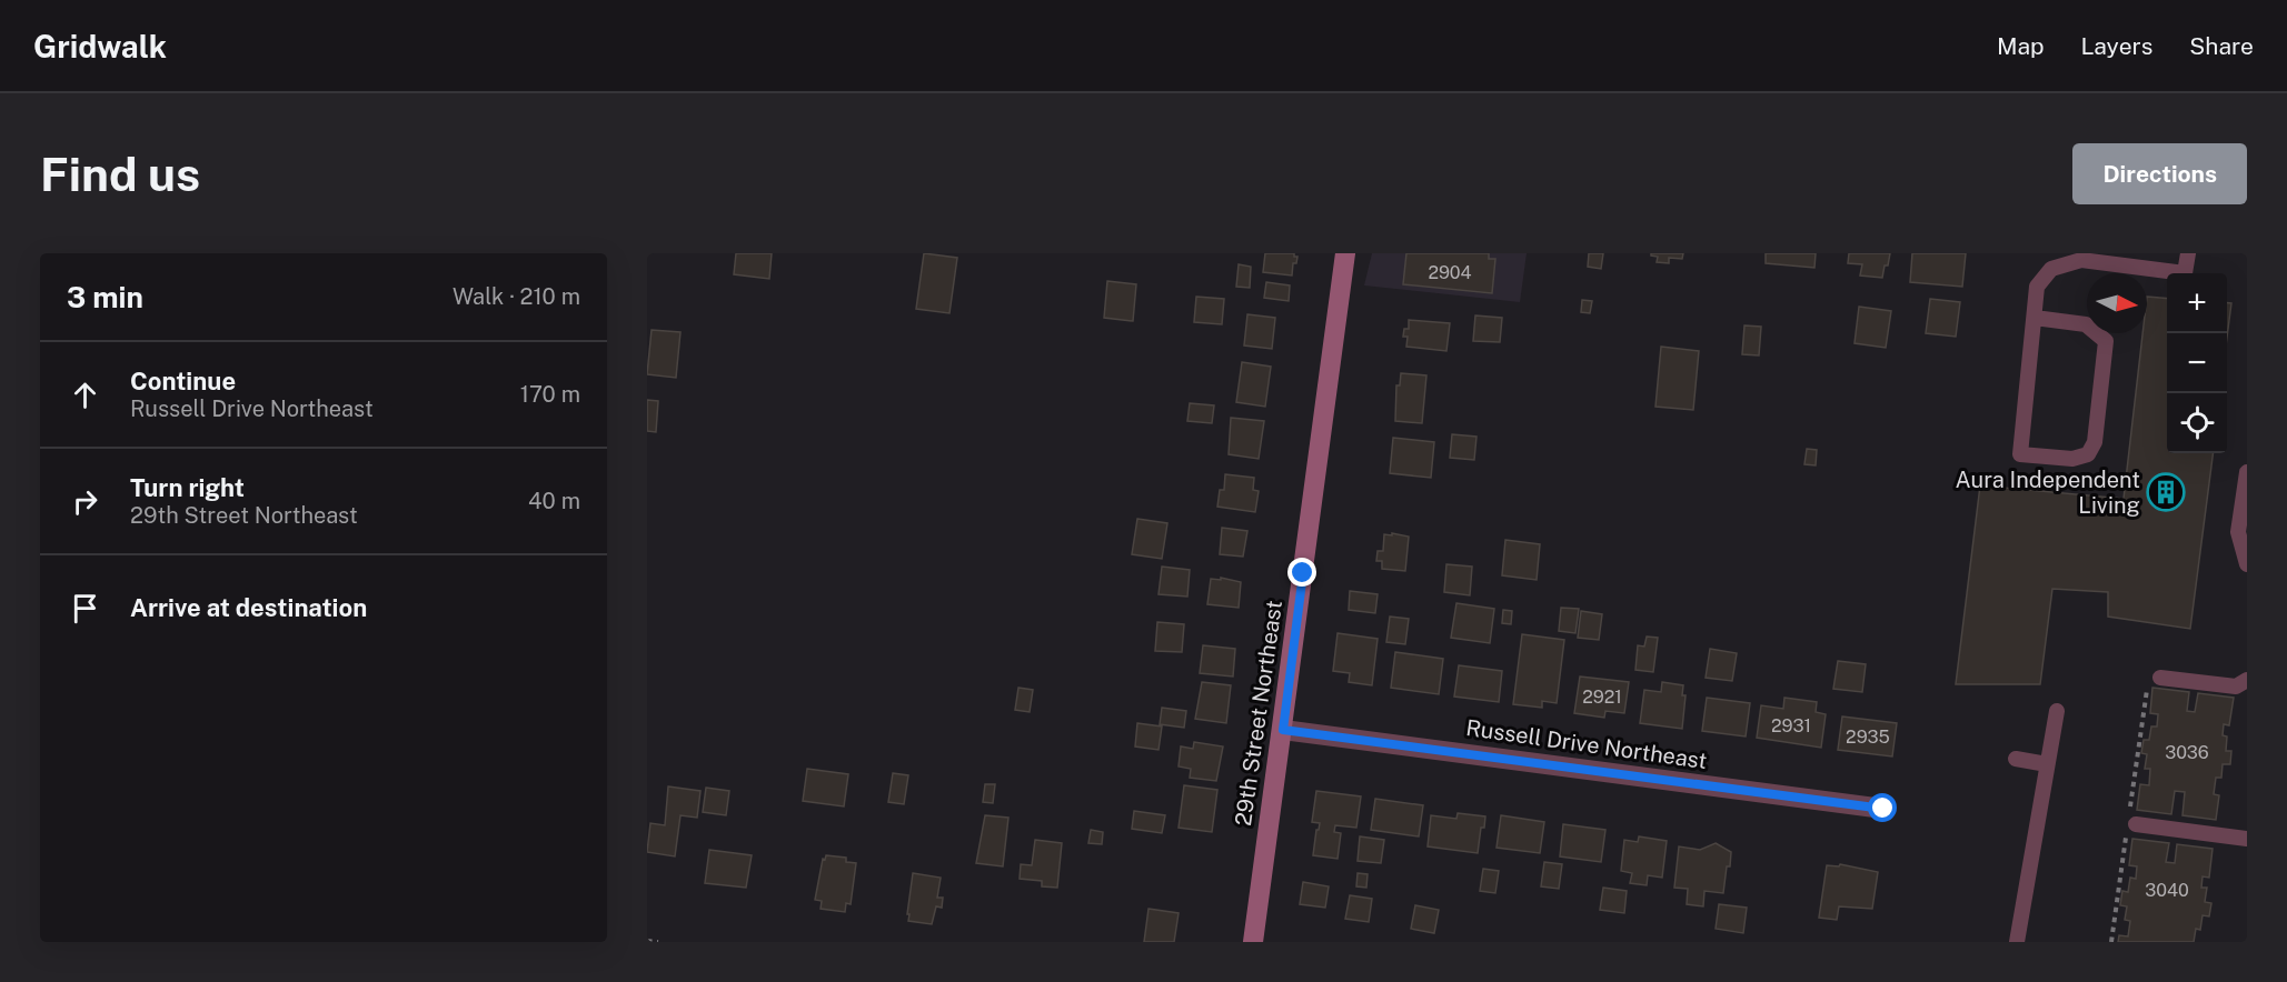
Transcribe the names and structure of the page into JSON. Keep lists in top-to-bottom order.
{
  "streets": {
    "main road": ["29th Street Northeast"],
    "street": ["Russell Drive Northeast"]
  },
  "crossings": [
    ["29th Street Northeast", "Russell Drive Northeast"]
  ],
  "places": {
    "building": ["Aura Independent Living"]
  },
  "house_numbers": [
    "2904",
    "2921",
    "2931",
    "2935",
    "3036",
    "3040"
  ],
  "north": "right",
  "page": {
    "header": "Gridwalk",
    "nav": ["Map", "Layers", "Share"],
    "buttons": "Directions",
    "title": "Find us",
    "heading": ["3 min", "Walk · 210 m"],
    "map_buttons": ["+", "−"],
    "list": [
      ["Continue", "Russell Drive Northeast", "170 m"],
      ["Turn right", "29th Street Northeast", "40 m"],
      "Arrive at destination"
    ]
  }
}
